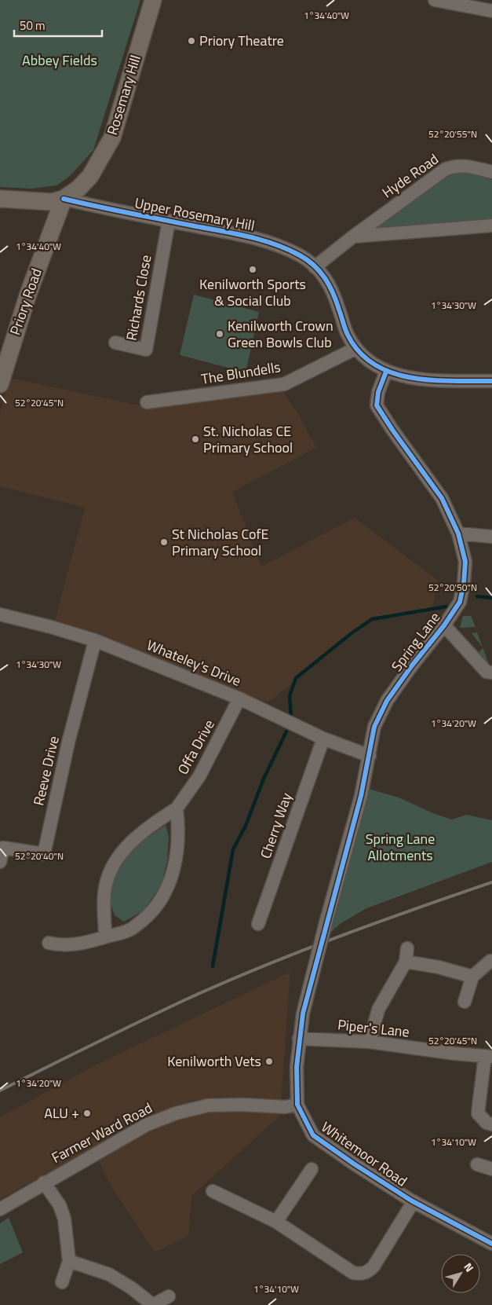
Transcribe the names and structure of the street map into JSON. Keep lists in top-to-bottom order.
{
  "streets": {
    "main road": ["Rosemary Hill", "Priory Road"],
    "street": [
      "Hyde Road",
      "Upper Rosemary Hill",
      "Richards Close",
      "The Blundells",
      "Spring Lane",
      "Whateley's Drive",
      "Offa Drive",
      "Reeve Drive",
      "Cherry Way",
      "Piper's Lane",
      "Farmer Ward Road",
      "Whitemoor Road"
    ]
  },
  "crossings": [
    ["Rosemary Hill", "Upper Rosemary Hill"],
    ["Rosemary Hill", "Priory Road"],
    ["Hyde Road", "Upper Rosemary Hill"],
    ["Upper Rosemary Hill", "Richards Close"],
    ["Upper Rosemary Hill", "Priory Road"],
    ["Upper Rosemary Hill", "The Blundells"],
    ["Spring Lane", "Whateley's Drive"],
    ["Spring Lane", "Whitemoor Road"],
    ["Whateley's Drive", "Offa Drive"],
    ["Whateley's Drive", "Reeve Drive"],
    ["Whateley's Drive", "Cherry Way"],
    ["Piper's Lane", "Whitemoor Road"],
    ["Farmer Ward Road", "Whitemoor Road"]
  ],
  "parks": ["Abbey Fields", "Spring Lane Allotments"],
  "places": [
    "Priory Theatre",
    "Kenilworth Sports & Social Club",
    "Kenilworth Crown Green Bowls Club",
    "St. Nicholas CE Primary School",
    "St Nicholas CofE Primary School",
    "Kenilworth Vets",
    "ALU +"
  ],
  "scale_bar": "50 m",
  "north": "top right",
  "coordinates": [
    "1°34'40\"W",
    "52°20'55\"N",
    "1°34'30\"W",
    "52°20'45\"N",
    "52°20'50\"N",
    "1°34'20\"W",
    "52°20'40\"N",
    "1°34'10\"W"
  ]
}
